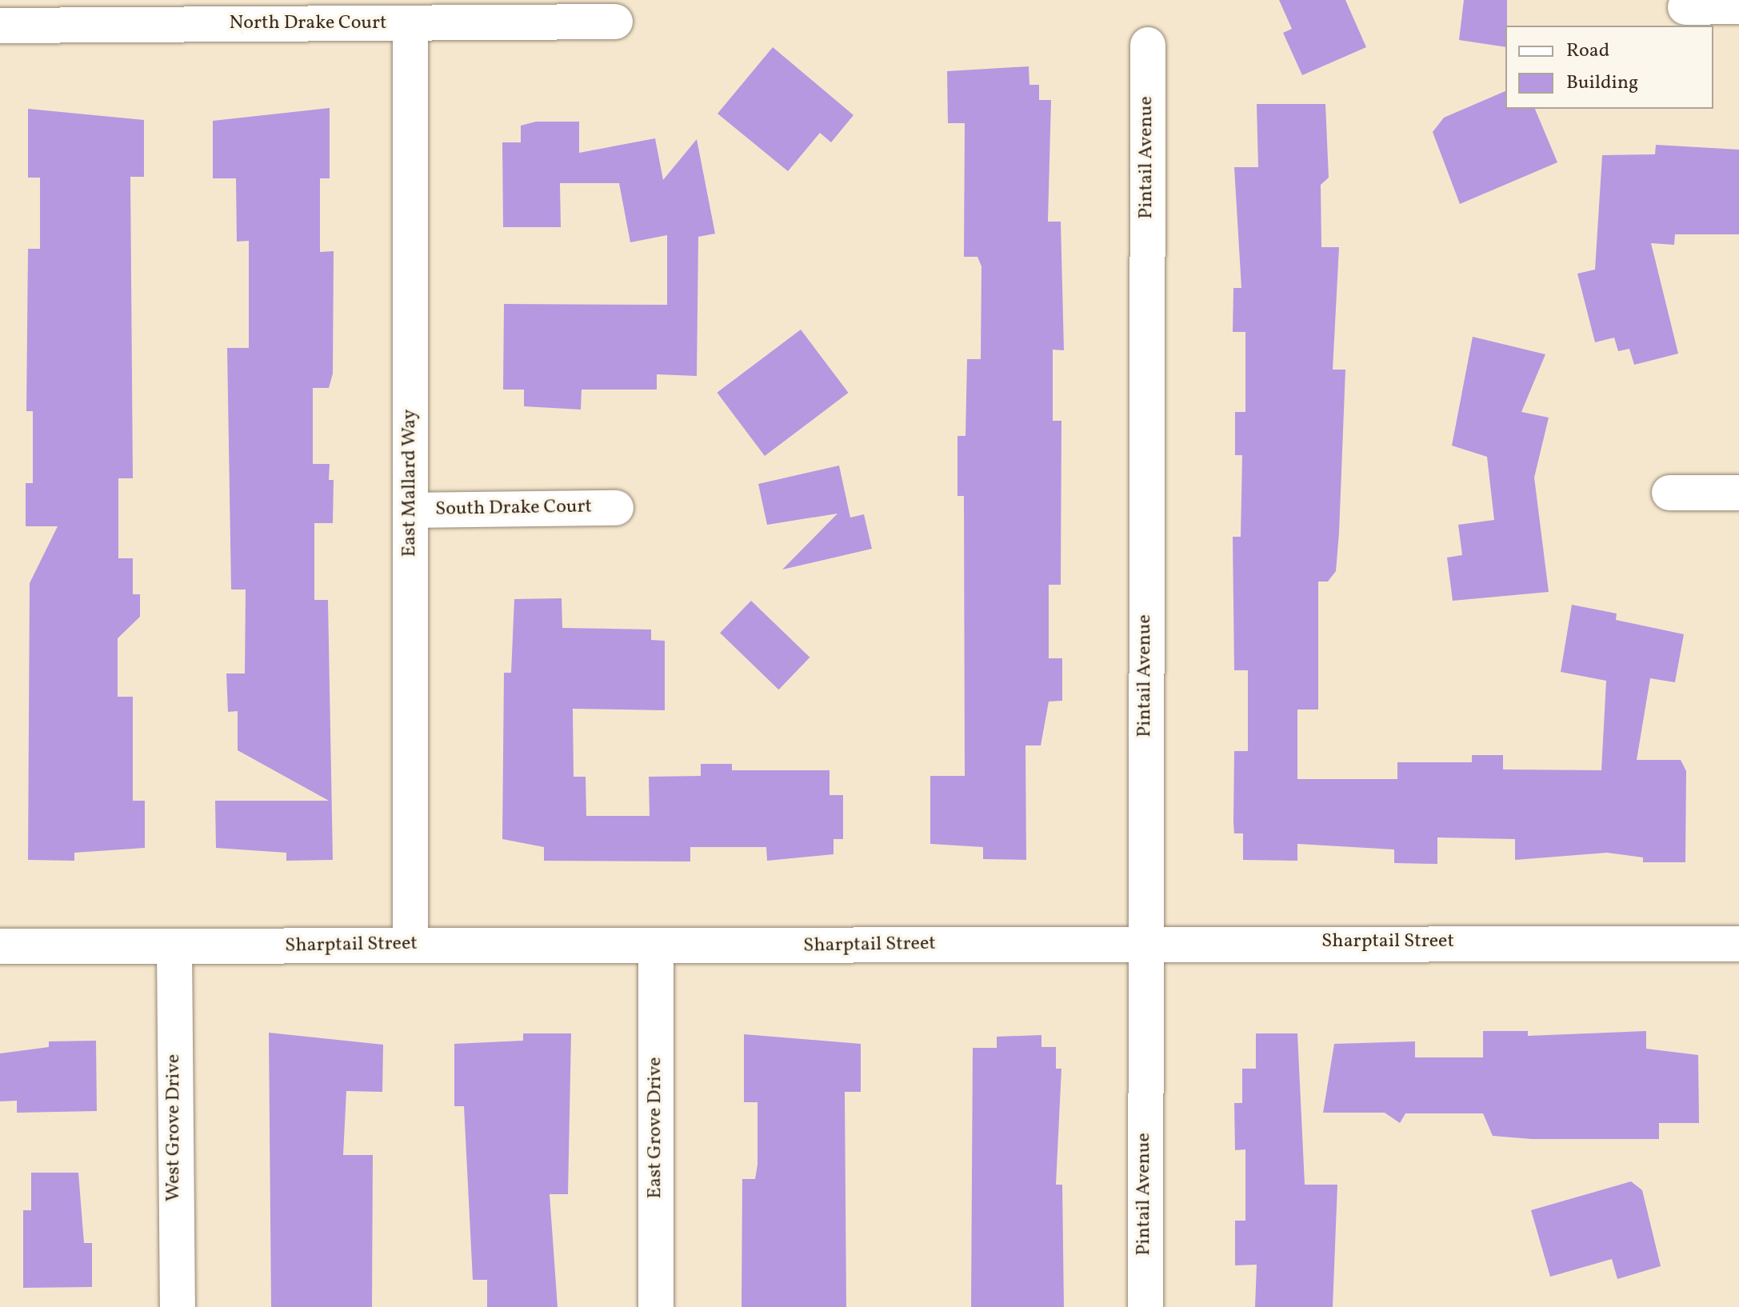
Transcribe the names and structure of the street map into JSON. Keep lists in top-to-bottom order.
{
  "streets": {
    "street": [
      "North Drake Court",
      "Pintail Avenue",
      "East Mallard Way",
      "South Drake Court",
      "Sharptail Street",
      "West Grove Drive",
      "East Grove Drive"
    ]
  },
  "crossings": [
    ["North Drake Court", "East Mallard Way"],
    ["Pintail Avenue", "Sharptail Street"],
    ["East Mallard Way", "South Drake Court"],
    ["East Mallard Way", "Sharptail Street"],
    ["Sharptail Street", "West Grove Drive"],
    ["Sharptail Street", "East Grove Drive"]
  ],
  "legend": ["Road", "Building"]
}
